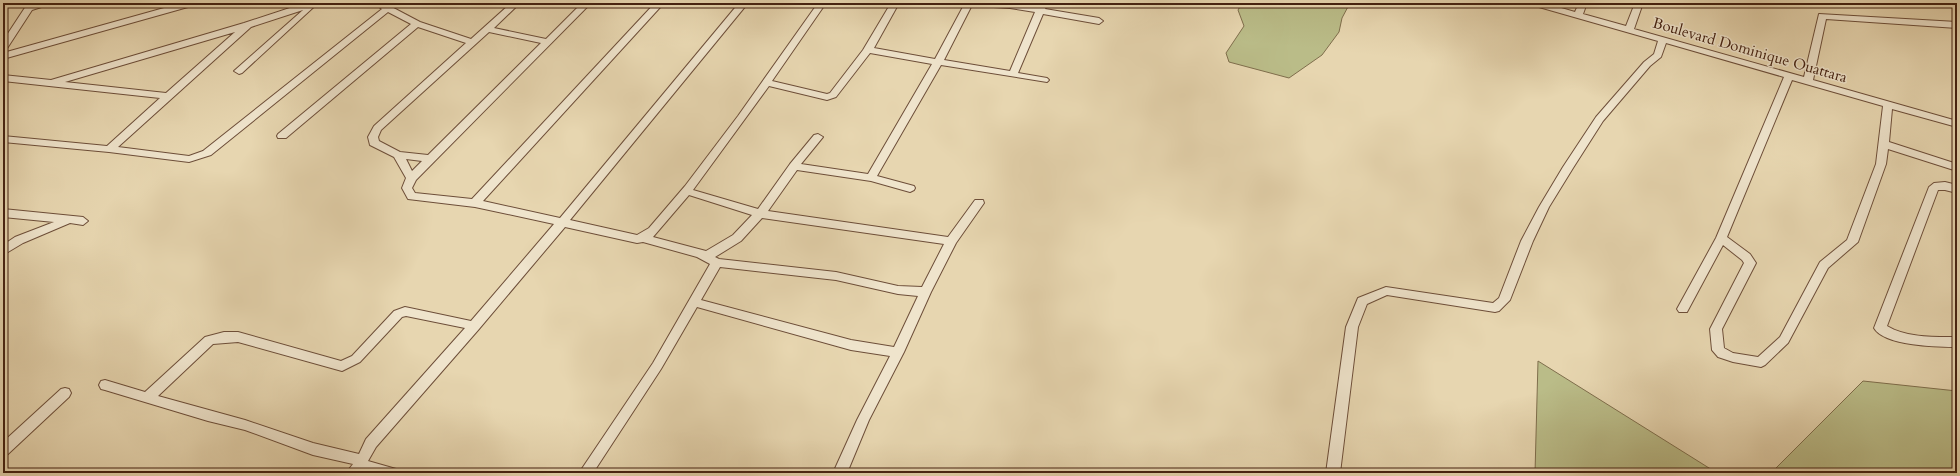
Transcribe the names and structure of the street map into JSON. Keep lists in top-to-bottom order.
{
  "streets": {
    "street": ["Boulevard Dominique Ouattara"]
  }
}
